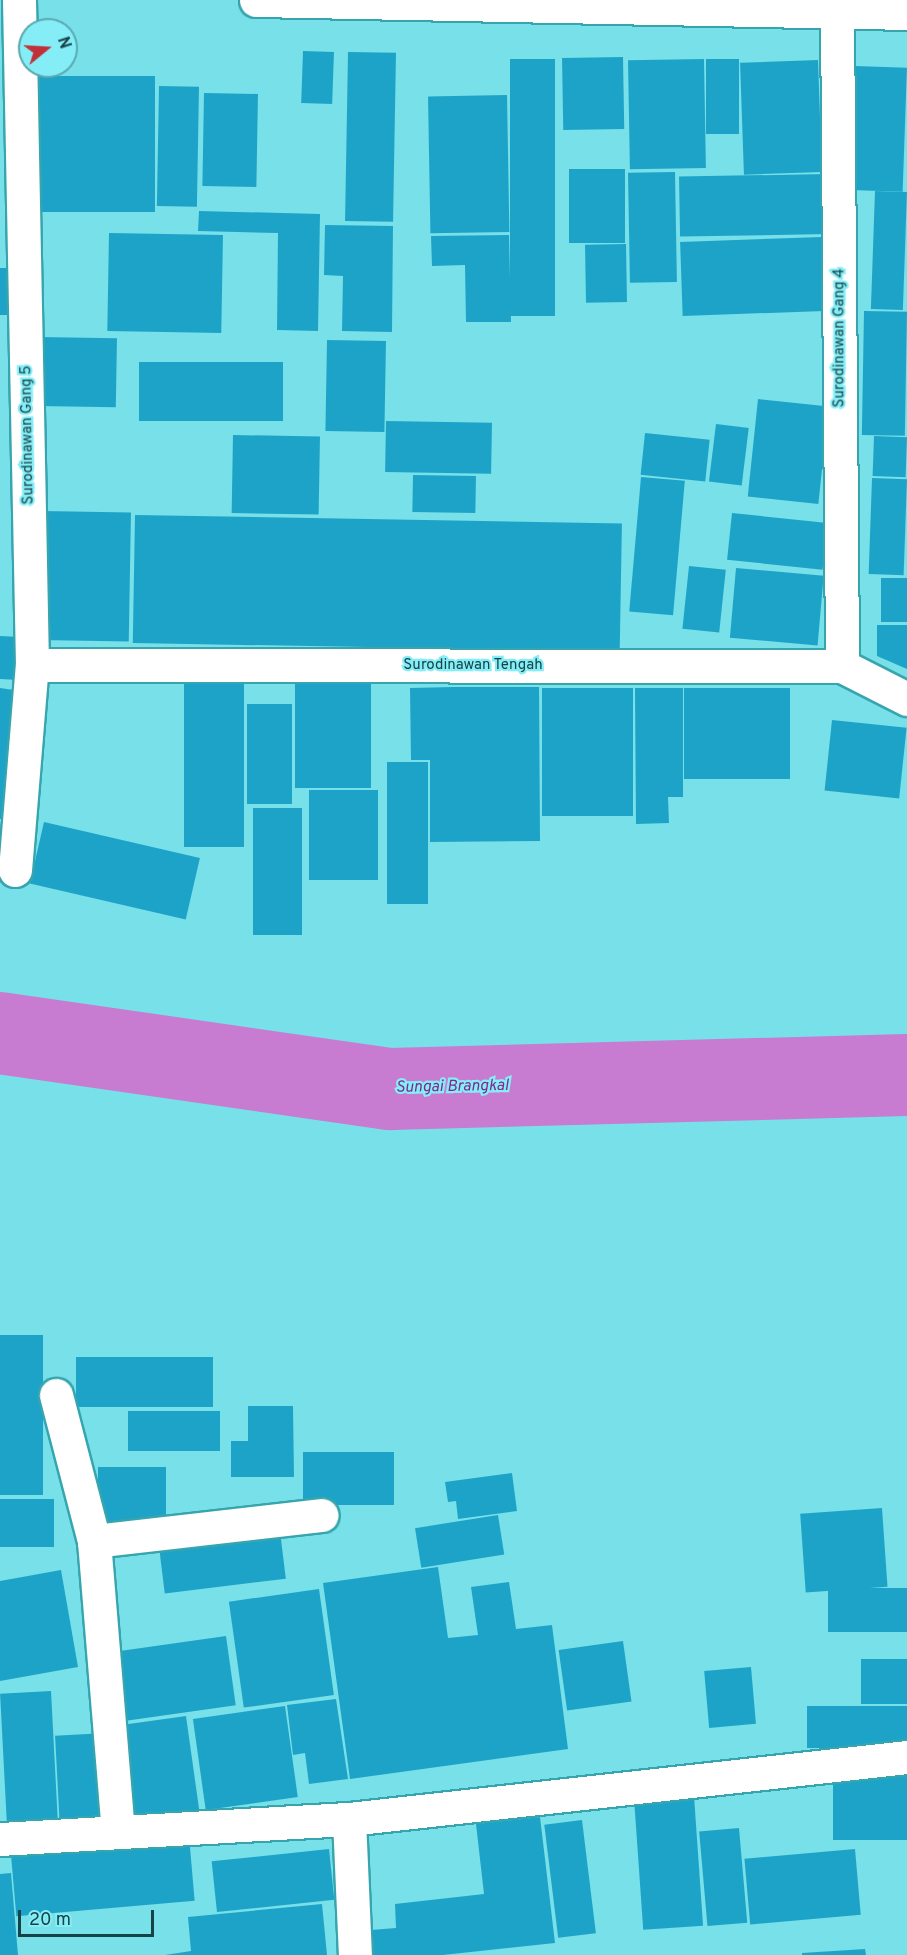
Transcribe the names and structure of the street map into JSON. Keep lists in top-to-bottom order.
{
  "streets": {
    "street": ["Surodinawan Gang 4", "Surodinawan Gang 5", "Surodinawan Tengah"]
  },
  "crossings": [
    ["Surodinawan Gang 4", "Surodinawan Tengah"],
    ["Surodinawan Gang 5", "Surodinawan Tengah"]
  ],
  "water": ["Sungai Brangkal"],
  "scale_bar": "20 m",
  "north": "right"
}
